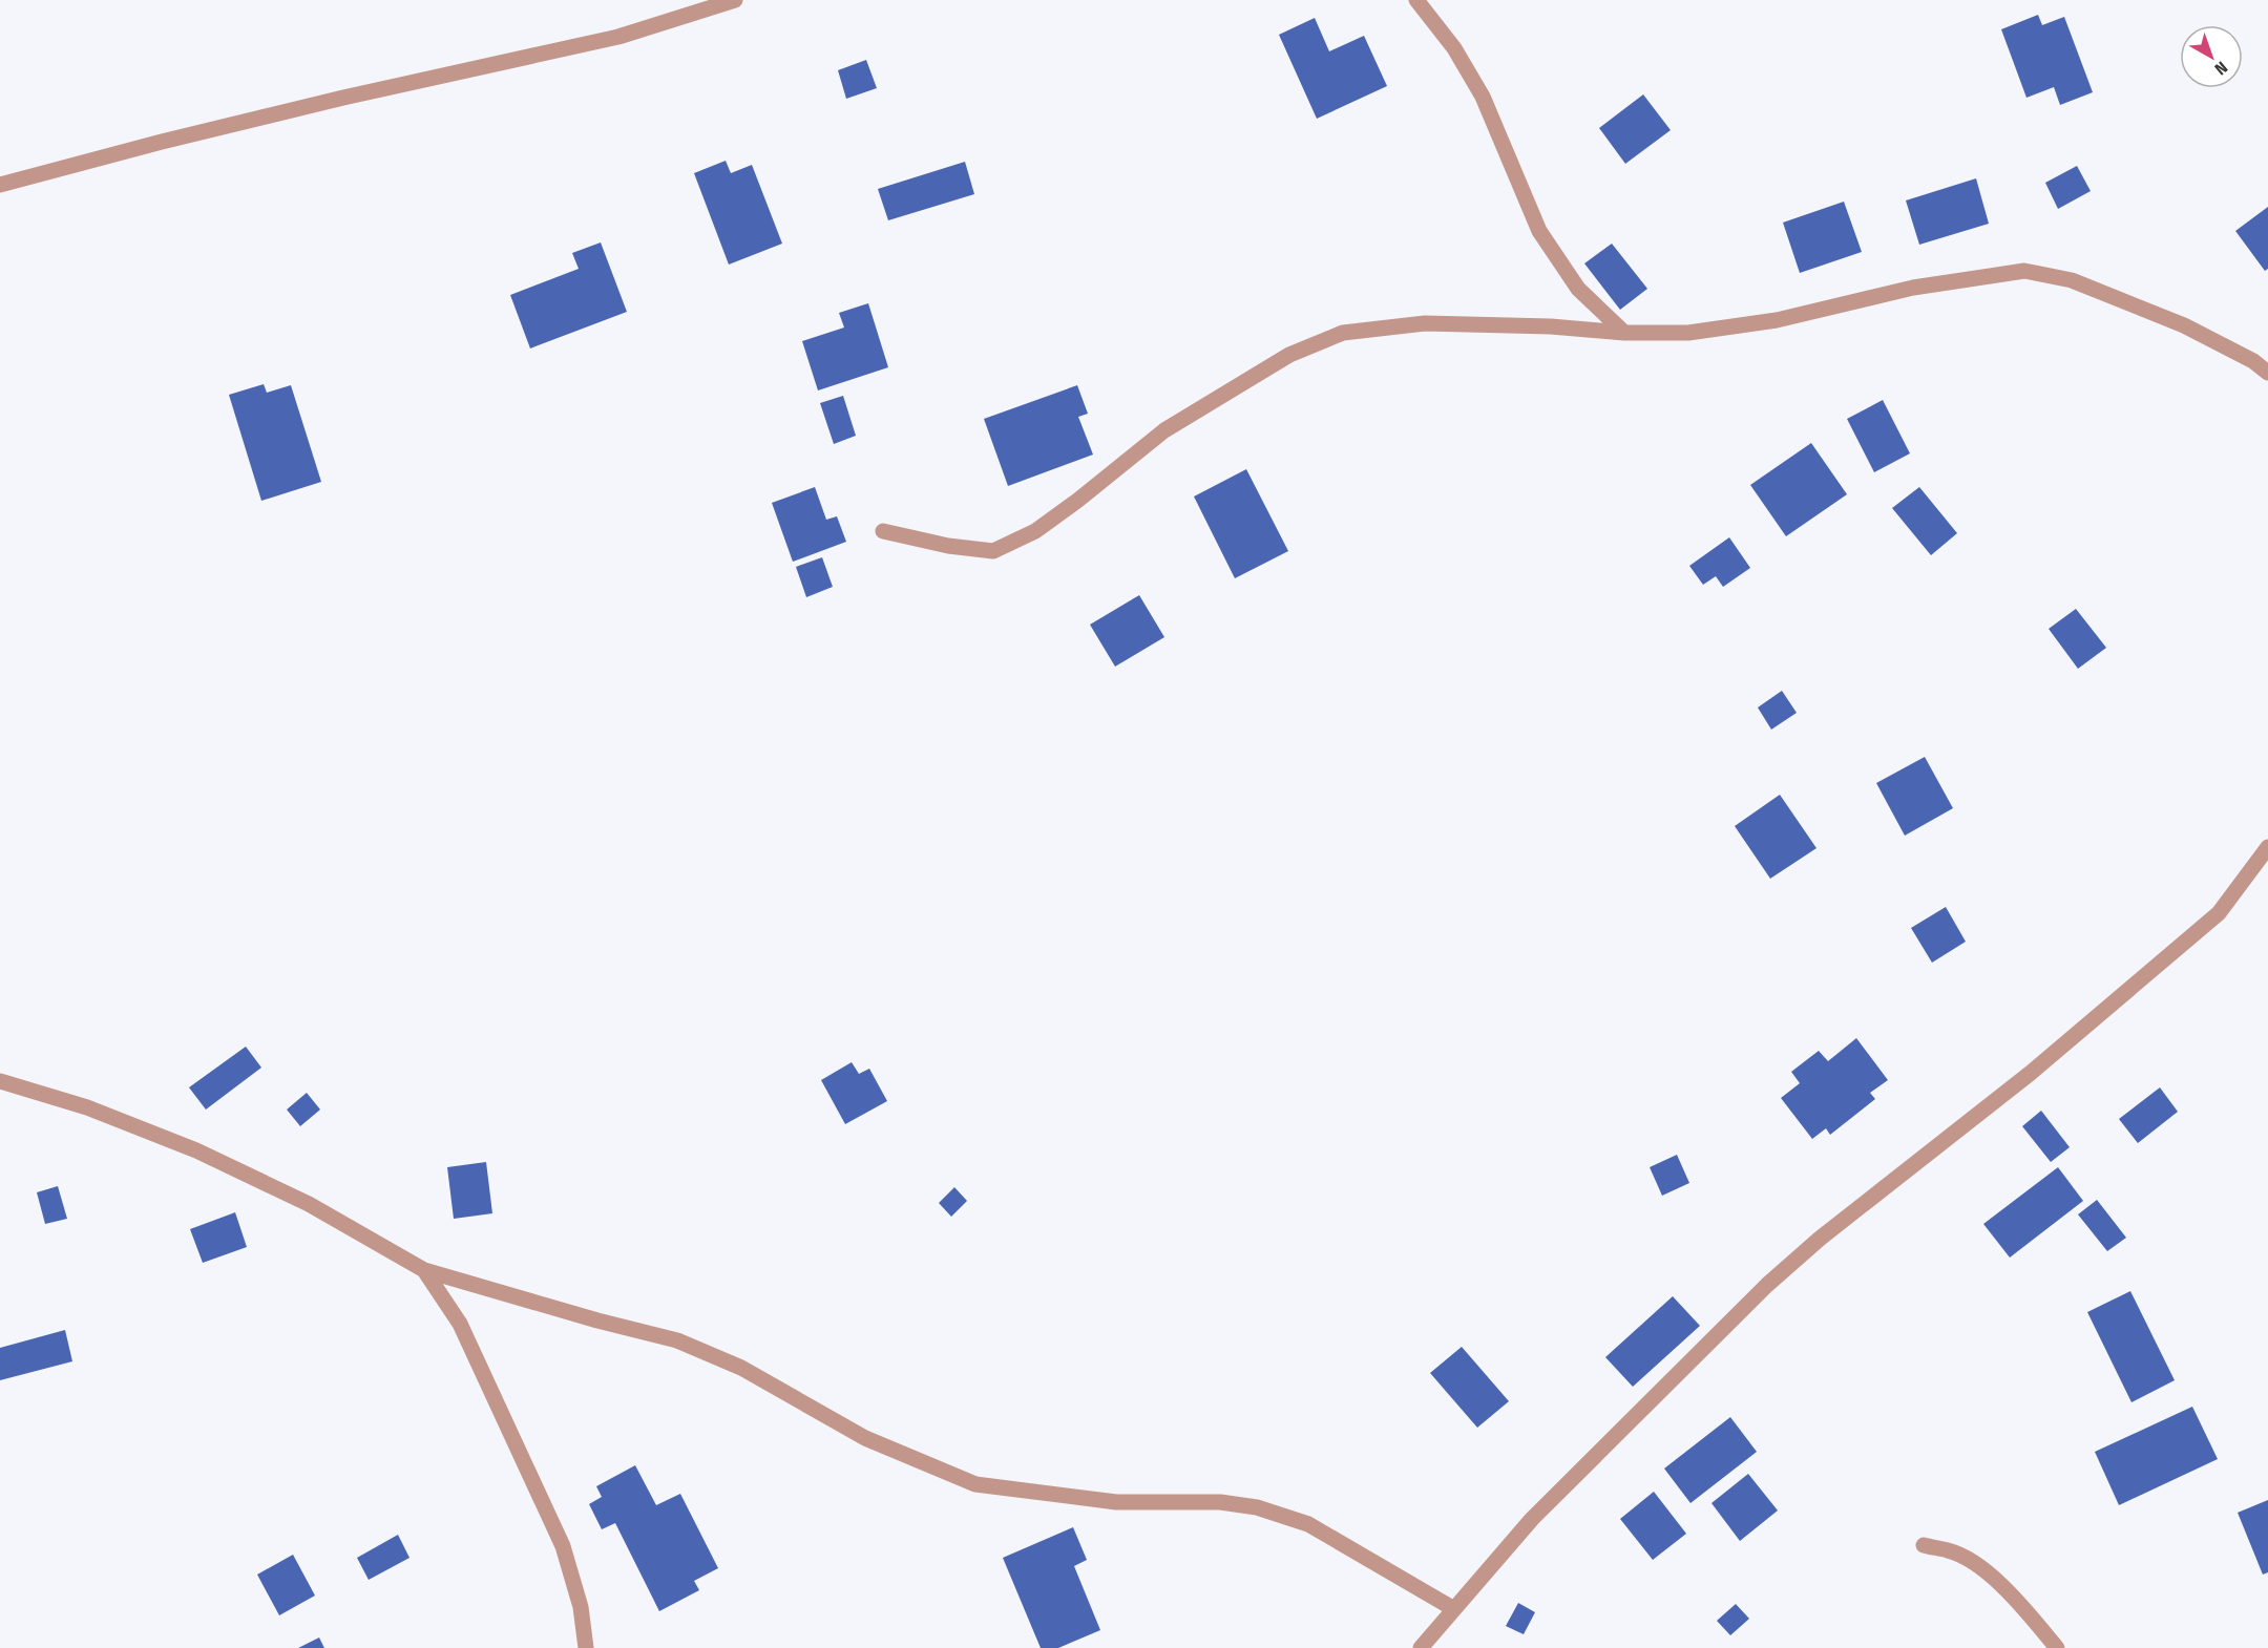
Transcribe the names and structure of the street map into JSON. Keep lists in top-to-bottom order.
{
  "north": "bottom right"
}
